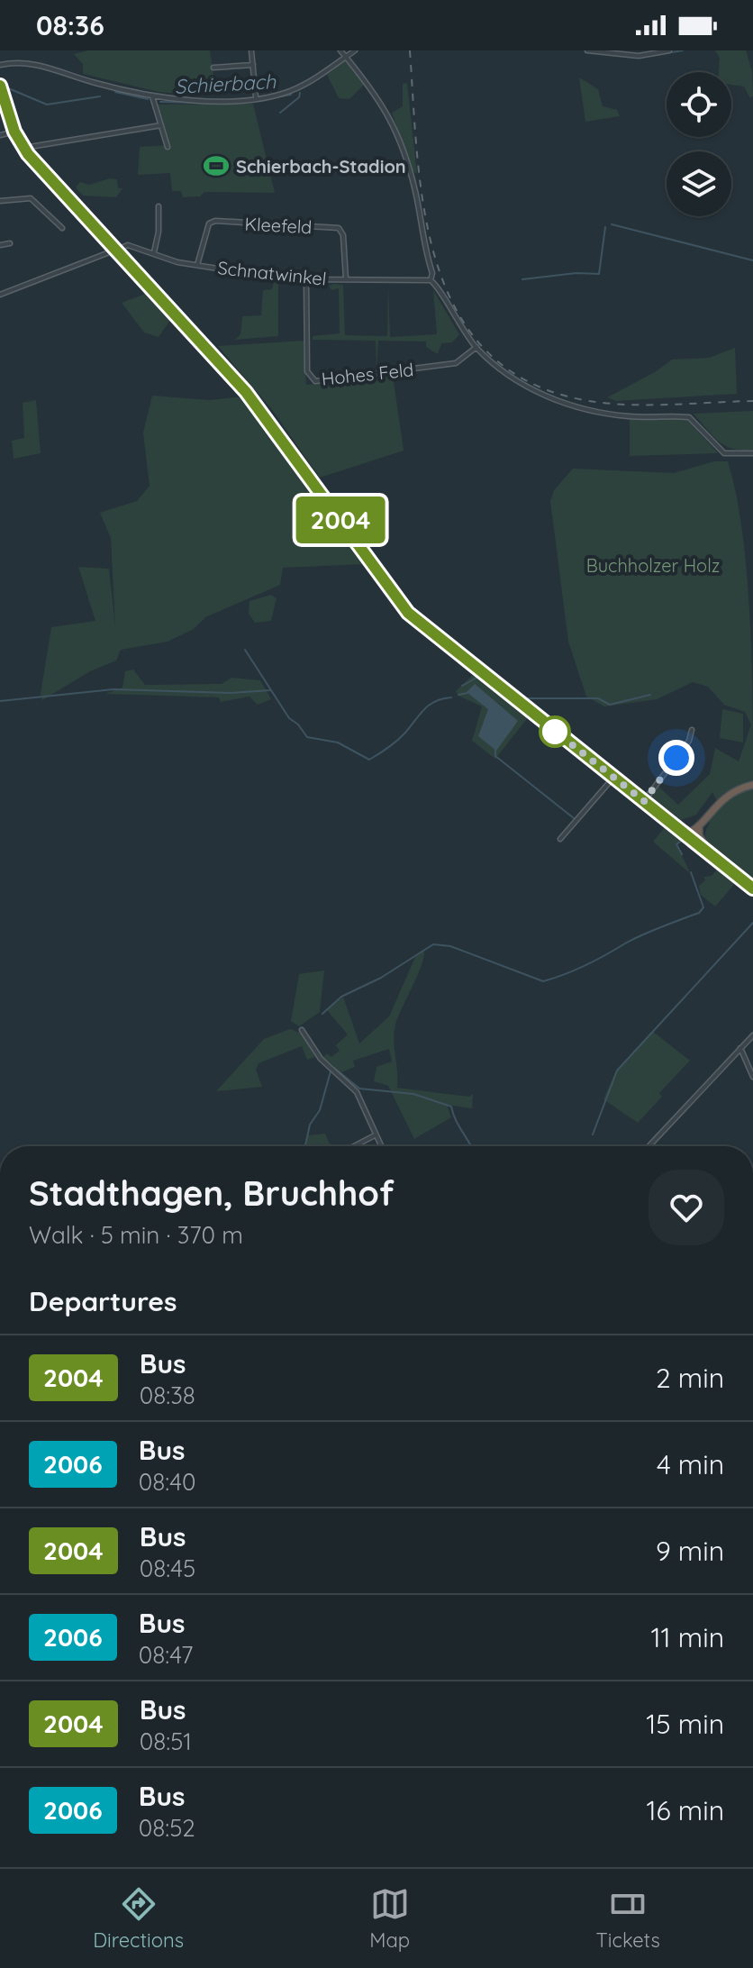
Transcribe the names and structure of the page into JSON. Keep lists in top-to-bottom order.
{
  "streets": {
    "street": ["Kleefeld", "Schnatwinkel", "Hohes Feld"]
  },
  "crossings": [
    ["Kleefeld", "Schnatwinkel"],
    ["Schnatwinkel", "Hohes Feld"]
  ],
  "water": ["Schierbach"],
  "parks": ["Buchholzer Holz"],
  "places": {
    "sports": ["Schierbach-Stadion"]
  },
  "lines": ["bus line 2004"],
  "page": {
    "status": "08:36",
    "on_map": "2004",
    "heading": [
      ["Stadthagen, Bruchhof", "Walk · 5 min · 370 m"],
      "Departures"
    ],
    "list": [
      {
        "mark": "2004",
        "name": "Bus",
        "note": "08:38",
        "value": "2 min"
      },
      {
        "mark": "2006",
        "name": "Bus",
        "note": "08:40",
        "value": "4 min"
      },
      {
        "mark": "2004",
        "name": "Bus",
        "note": "08:45",
        "value": "9 min"
      },
      {
        "mark": "2006",
        "name": "Bus",
        "note": "08:47",
        "value": "11 min"
      },
      {
        "mark": "2004",
        "name": "Bus",
        "note": "08:51",
        "value": "15 min"
      },
      {
        "mark": "2006",
        "name": "Bus",
        "note": "08:52",
        "value": "16 min"
      }
    ],
    "tabs": ["Directions", "Map", "Tickets"]
  }
}
